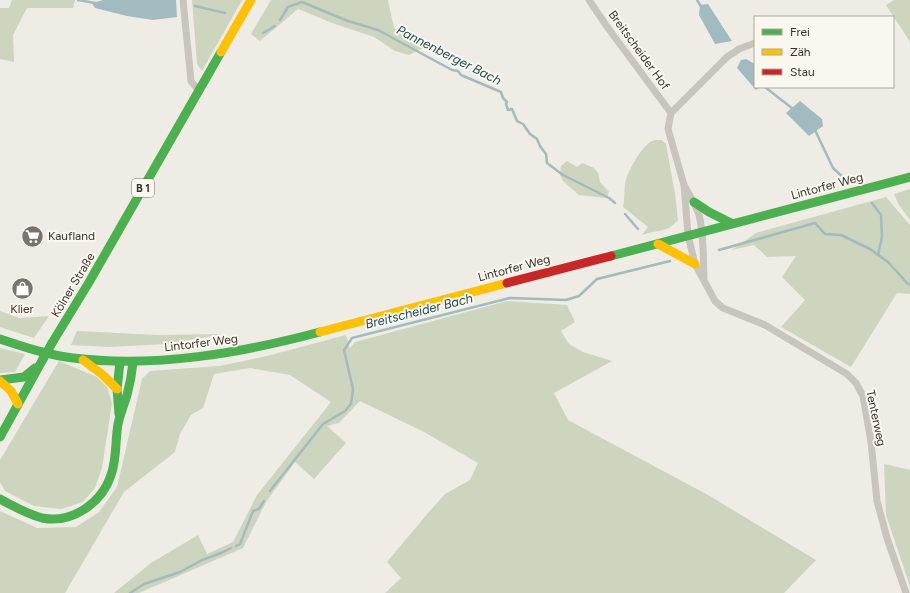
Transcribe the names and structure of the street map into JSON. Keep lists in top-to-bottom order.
{
  "streets": {
    "main road": ["Lintorfer Weg", "B 1", "Kölner Straße"],
    "street": ["Breitscheider Hof", "Tenterweg"]
  },
  "crossings": [
    ["Lintorfer Weg", "Tenterweg"]
  ],
  "water": ["Pannenberger Bach", "Breitscheider Bach"],
  "places": {
    "supermarket": ["Kaufland"],
    "shop": ["Klier"]
  },
  "legend": ["Frei", "Zäh", "Stau"]
}
